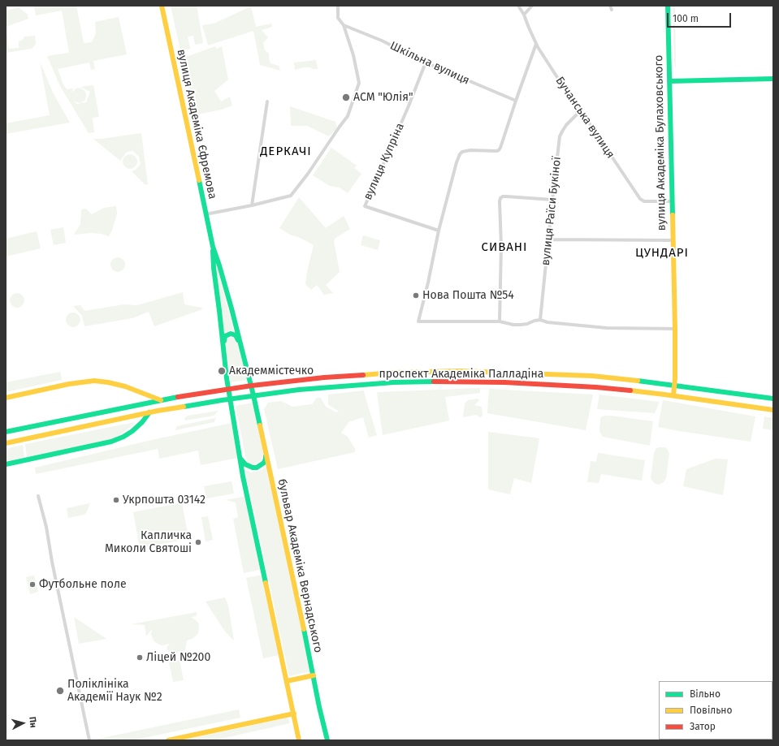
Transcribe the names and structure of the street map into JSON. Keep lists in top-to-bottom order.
{
  "streets": {
    "main road": [
      "вулиця Академіка Єфремова",
      "вулиця Академіка Булаховського",
      "проспект Академіка Палладіна",
      "бульвар Академіка Вернадського"
    ],
    "street": [
      "Шкільна вулиця",
      "Бучанська вулиця",
      "вулиця Купріна",
      "вулиця Раїси Букіної"
    ]
  },
  "crossings": [
    ["Шкільна вулиця", "вулиця Купріна"],
    ["Бучанська вулиця", "вулиця Академіка Булаховського"],
    ["Бучанська вулиця", "вулиця Раїси Букіної"],
    ["вулиця Академіка Єфремова", "проспект Академіка Палладіна"],
    ["вулиця Академіка Єфремова", "бульвар Академіка Вернадського"],
    ["вулиця Академіка Булаховського", "проспект Академіка Палладіна"],
    ["проспект Академіка Палладіна", "бульвар Академіка Вернадського"]
  ],
  "districts": ["ДЕРКАЧІ", "СИВАНІ", "ЦУНДАРІ"],
  "places": [
    "АСМ \"Юлія\"",
    "Нова Пошта №54",
    "Академмістечко",
    "Укрпошта 03142",
    "Капличка Миколи Святоші",
    "Футбольне поле",
    "Ліцей №200",
    "Поліклініка Академії Наук №2"
  ],
  "legend": ["Вільно", "Повільно", "Затор"],
  "scale_bar": "100 m",
  "north": "right"
}
